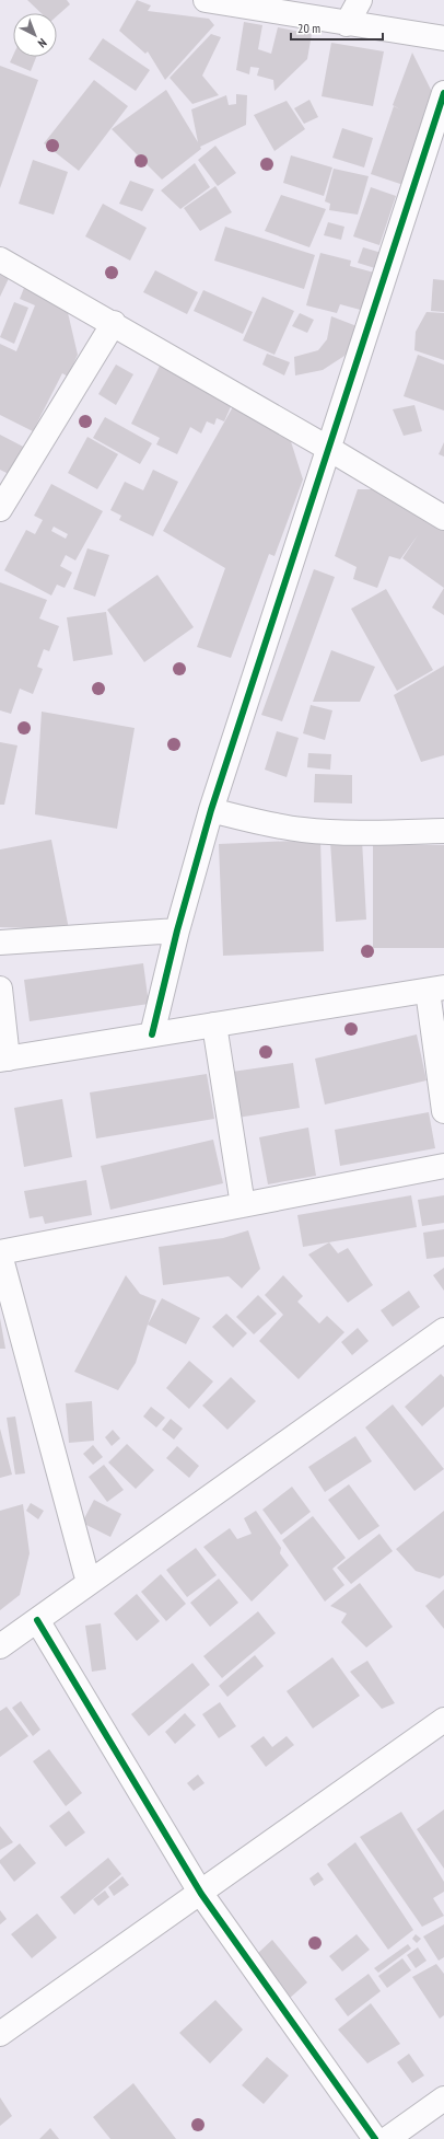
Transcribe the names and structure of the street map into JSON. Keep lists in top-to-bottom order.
{
  "scale_bar": "20 m",
  "north": "bottom right"
}
